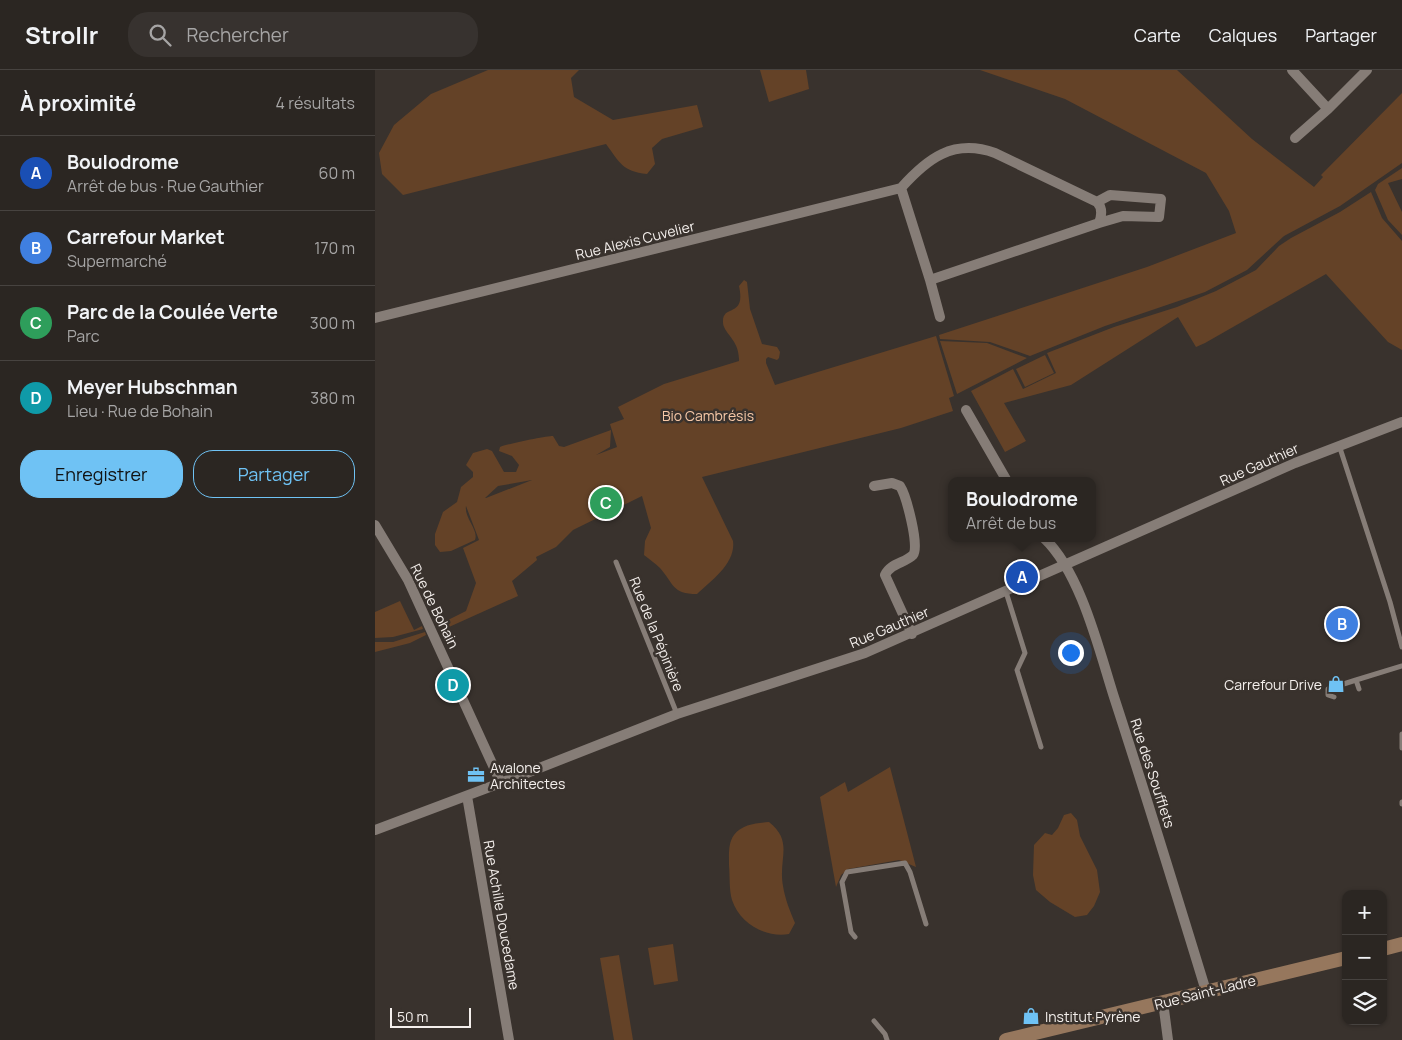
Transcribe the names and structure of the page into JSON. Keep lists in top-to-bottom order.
{
  "streets": {
    "street": [
      "Rue Alexis Cuvelier",
      "Rue Gauthier",
      "Rue de Bohain",
      "Rue des Soufflets",
      "Rue Achille Doucedame",
      "Rue Saint-Ladre"
    ],
    "lane": ["Rue de la Pépinière"]
  },
  "crossings": [
    ["Rue Gauthier", "Rue de Bohain"],
    ["Rue Gauthier", "Rue de la Pépinière"],
    ["Rue Gauthier", "Rue des Soufflets"],
    ["Rue Gauthier", "Rue Achille Doucedame"],
    ["Rue des Soufflets", "Rue Saint-Ladre"]
  ],
  "parks": ["Bio Cambrésis"],
  "places": {
    "shop": ["Carrefour Drive", "Institut Pyrène"],
    "office": ["Avalone Architectes"]
  },
  "scale_bar": "50 m",
  "page": {
    "header": "Strollr",
    "search": "Rechercher",
    "nav": ["Carte", "Calques", "Partager"],
    "heading": ["À proximité", "4 résultats"],
    "list": [
      {
        "mark": "A",
        "name": "Boulodrome",
        "note": "Arrêt de bus · Rue Gauthier",
        "value": "60 m"
      },
      {
        "mark": "B",
        "name": "Carrefour Market",
        "note": "Supermarché",
        "value": "170 m"
      },
      {
        "mark": "C",
        "name": "Parc de la Coulée Verte",
        "note": "Parc",
        "value": "300 m"
      },
      {
        "mark": "D",
        "name": "Meyer Hubschman",
        "note": "Lieu · Rue de Bohain",
        "value": "380 m"
      }
    ],
    "buttons": ["Enregistrer", "Partager"],
    "popup": ["Boulodrome", "Arrêt de bus"],
    "pins": [
      "C",
      "A",
      "B",
      "D"
    ],
    "map_buttons": ["+", "−"],
    "scale": "50 m"
  }
}
